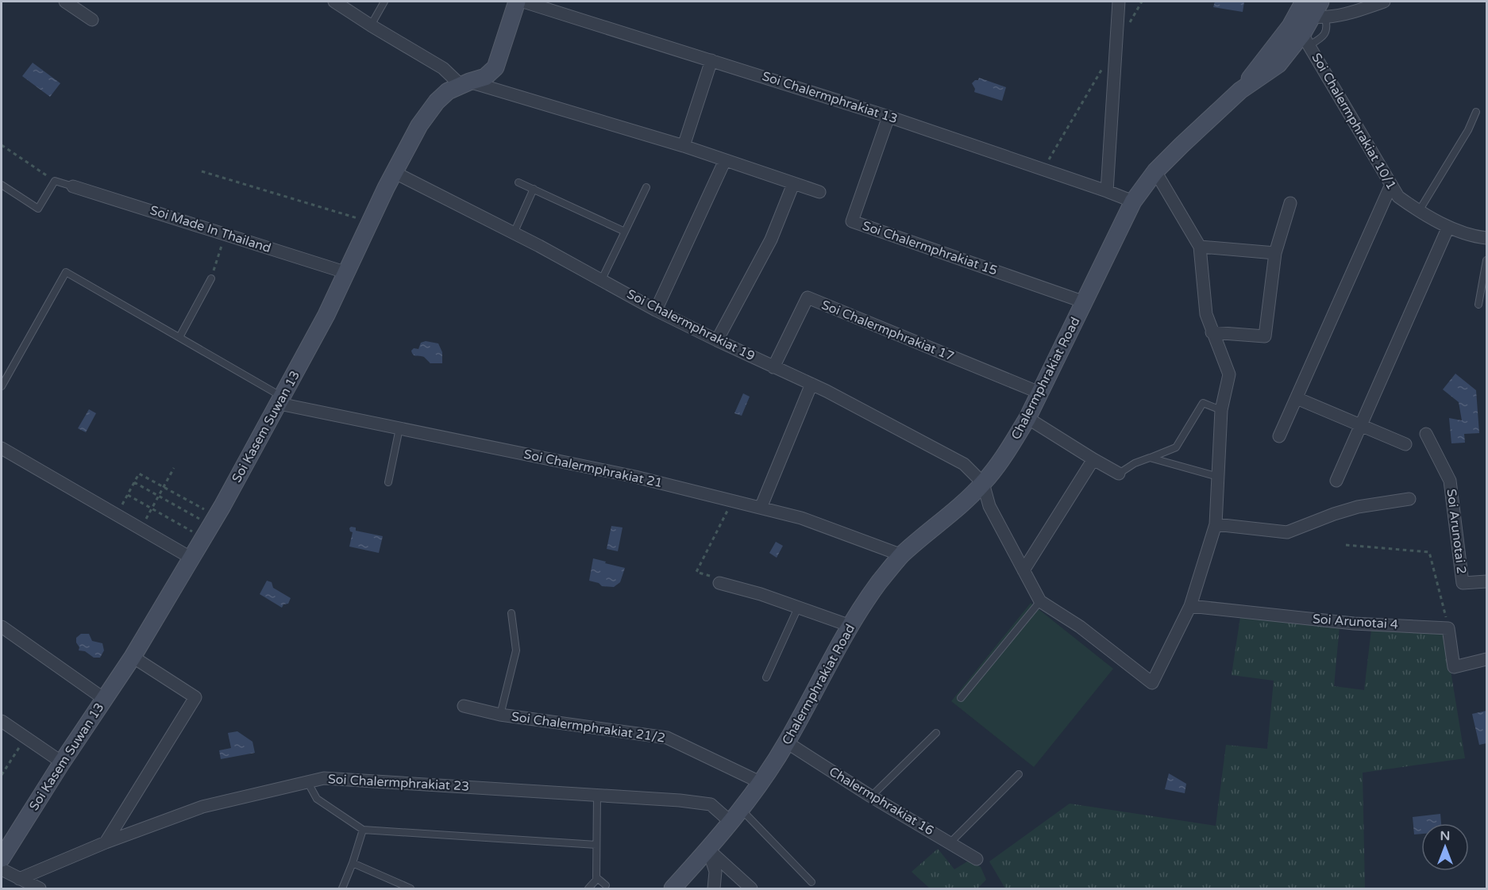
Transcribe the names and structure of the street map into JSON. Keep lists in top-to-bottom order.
{
  "streets": {
    "main road": ["Chalermphrakiat Road", "Soi Kasem Suwan 13"],
    "street": [
      "Soi Chalermphrakiat 13",
      "Soi Chalermphrakiat 10/1",
      "Soi Made In Thailand",
      "Soi Chalermphrakiat 15",
      "Soi Chalermphrakiat 19",
      "Soi Chalermphrakiat 17",
      "Soi Chalermphrakiat 21",
      "Soi Arunotai 2",
      "Soi Arunotai 4",
      "Soi Chalermphrakiat 21/2",
      "Soi Chalermphrakiat 23",
      "Chalermphrakiat 16"
    ]
  },
  "crossings": [
    ["Soi Chalermphrakiat 13", "Soi Chalermphrakiat 15"],
    ["Soi Chalermphrakiat 13", "Chalermphrakiat Road"],
    ["Soi Chalermphrakiat 10/1", "Chalermphrakiat Road"],
    ["Soi Made In Thailand", "Soi Kasem Suwan 13"],
    ["Soi Chalermphrakiat 15", "Chalermphrakiat Road"],
    ["Soi Chalermphrakiat 19", "Soi Chalermphrakiat 17"],
    ["Soi Chalermphrakiat 19", "Chalermphrakiat Road"],
    ["Soi Chalermphrakiat 19", "Soi Kasem Suwan 13"],
    ["Soi Chalermphrakiat 17", "Chalermphrakiat Road"],
    ["Chalermphrakiat Road", "Soi Chalermphrakiat 21"],
    ["Chalermphrakiat Road", "Soi Chalermphrakiat 21/2"],
    ["Chalermphrakiat Road", "Soi Chalermphrakiat 23"],
    ["Chalermphrakiat Road", "Chalermphrakiat 16"],
    ["Soi Kasem Suwan 13", "Soi Chalermphrakiat 21"]
  ],
  "north": "top"
}
